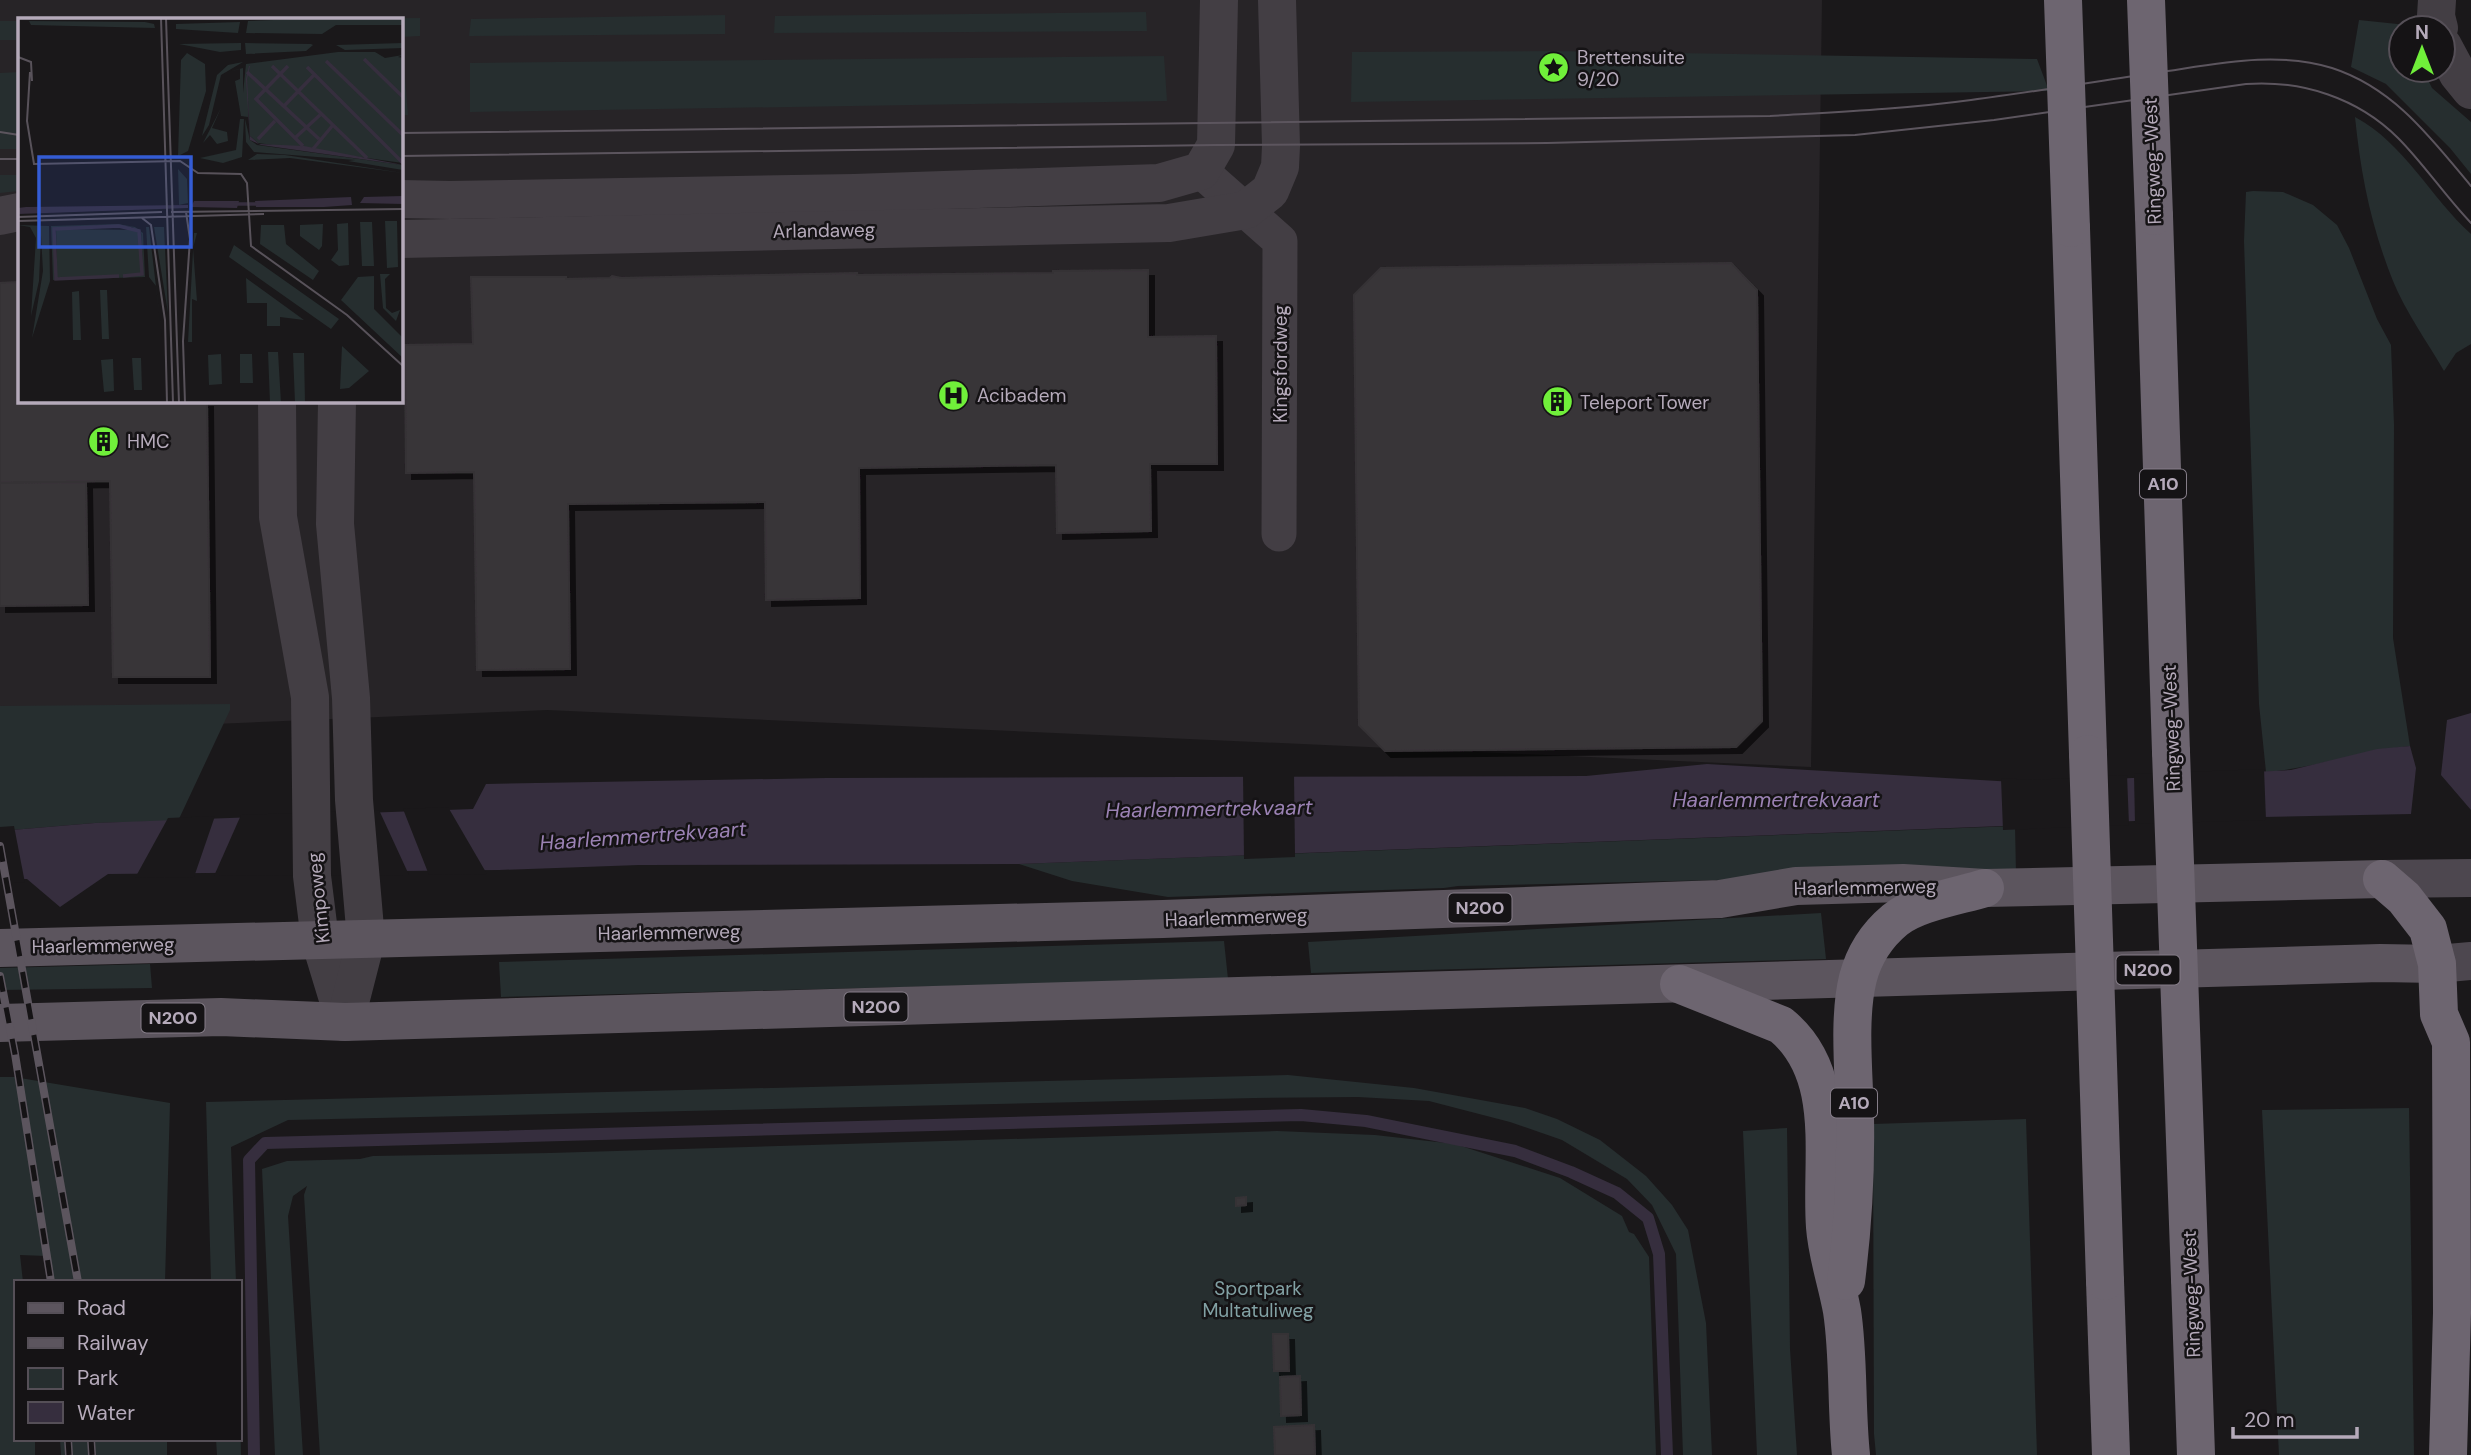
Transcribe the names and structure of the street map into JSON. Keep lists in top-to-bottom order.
{
  "streets": {
    "highway": ["Ringweg-West", "A10"],
    "main road": ["Haarlemmerweg", "N200"],
    "street": ["Arlandaweg", "Kingsfordweg", "Kimpoweg"]
  },
  "crossings": [
    ["Arlandaweg", "Kingsfordweg"],
    ["A10", "Haarlemmerweg"],
    ["A10", "N200"],
    ["Haarlemmerweg", "Kimpoweg"],
    ["Kimpoweg", "N200"]
  ],
  "water": ["Haarlemmertrekvaart"],
  "parks": ["Sportpark Multatuliweg"],
  "places": {
    "place": ["Brettensuite 9/20"],
    "hospital": ["Acibadem"],
    "building": ["Teleport Tower", "HMC"]
  },
  "legend": [
    "Road",
    "Railway",
    "Park",
    "Water"
  ],
  "scale_bar": "20 m",
  "north": "top"
}
